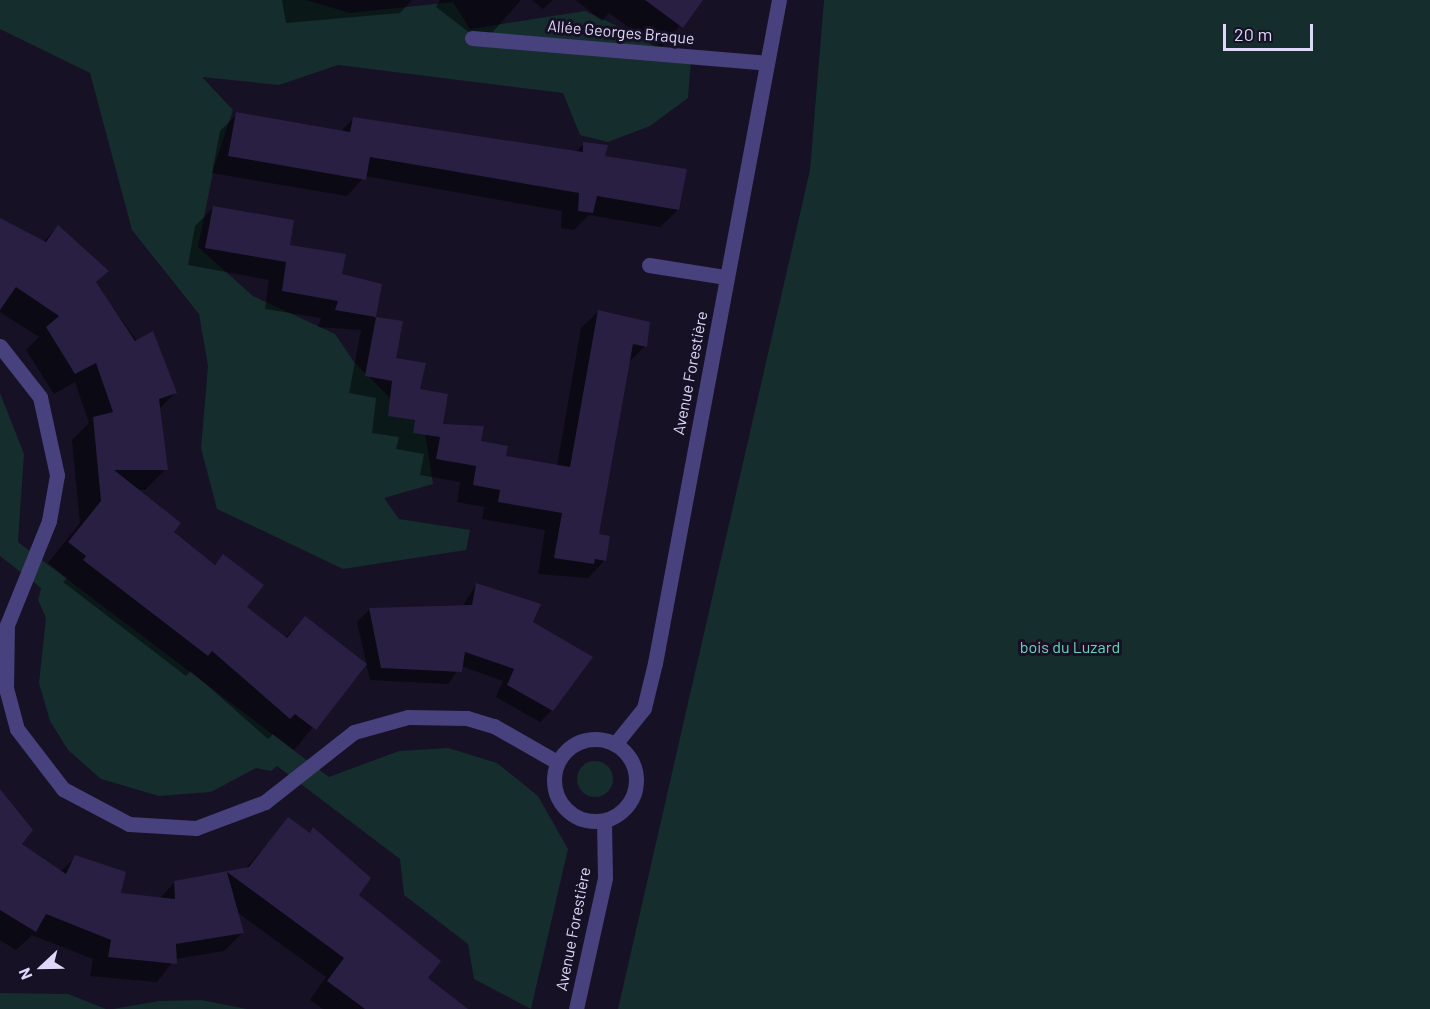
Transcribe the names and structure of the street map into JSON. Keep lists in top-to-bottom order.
{
  "streets": {
    "street": ["Allée Georges Braque", "Avenue Forestière"]
  },
  "crossings": [
    ["Allée Georges Braque", "Avenue Forestière"]
  ],
  "parks": ["bois du Luzard"],
  "scale_bar": "20 m",
  "north": "left"
}
